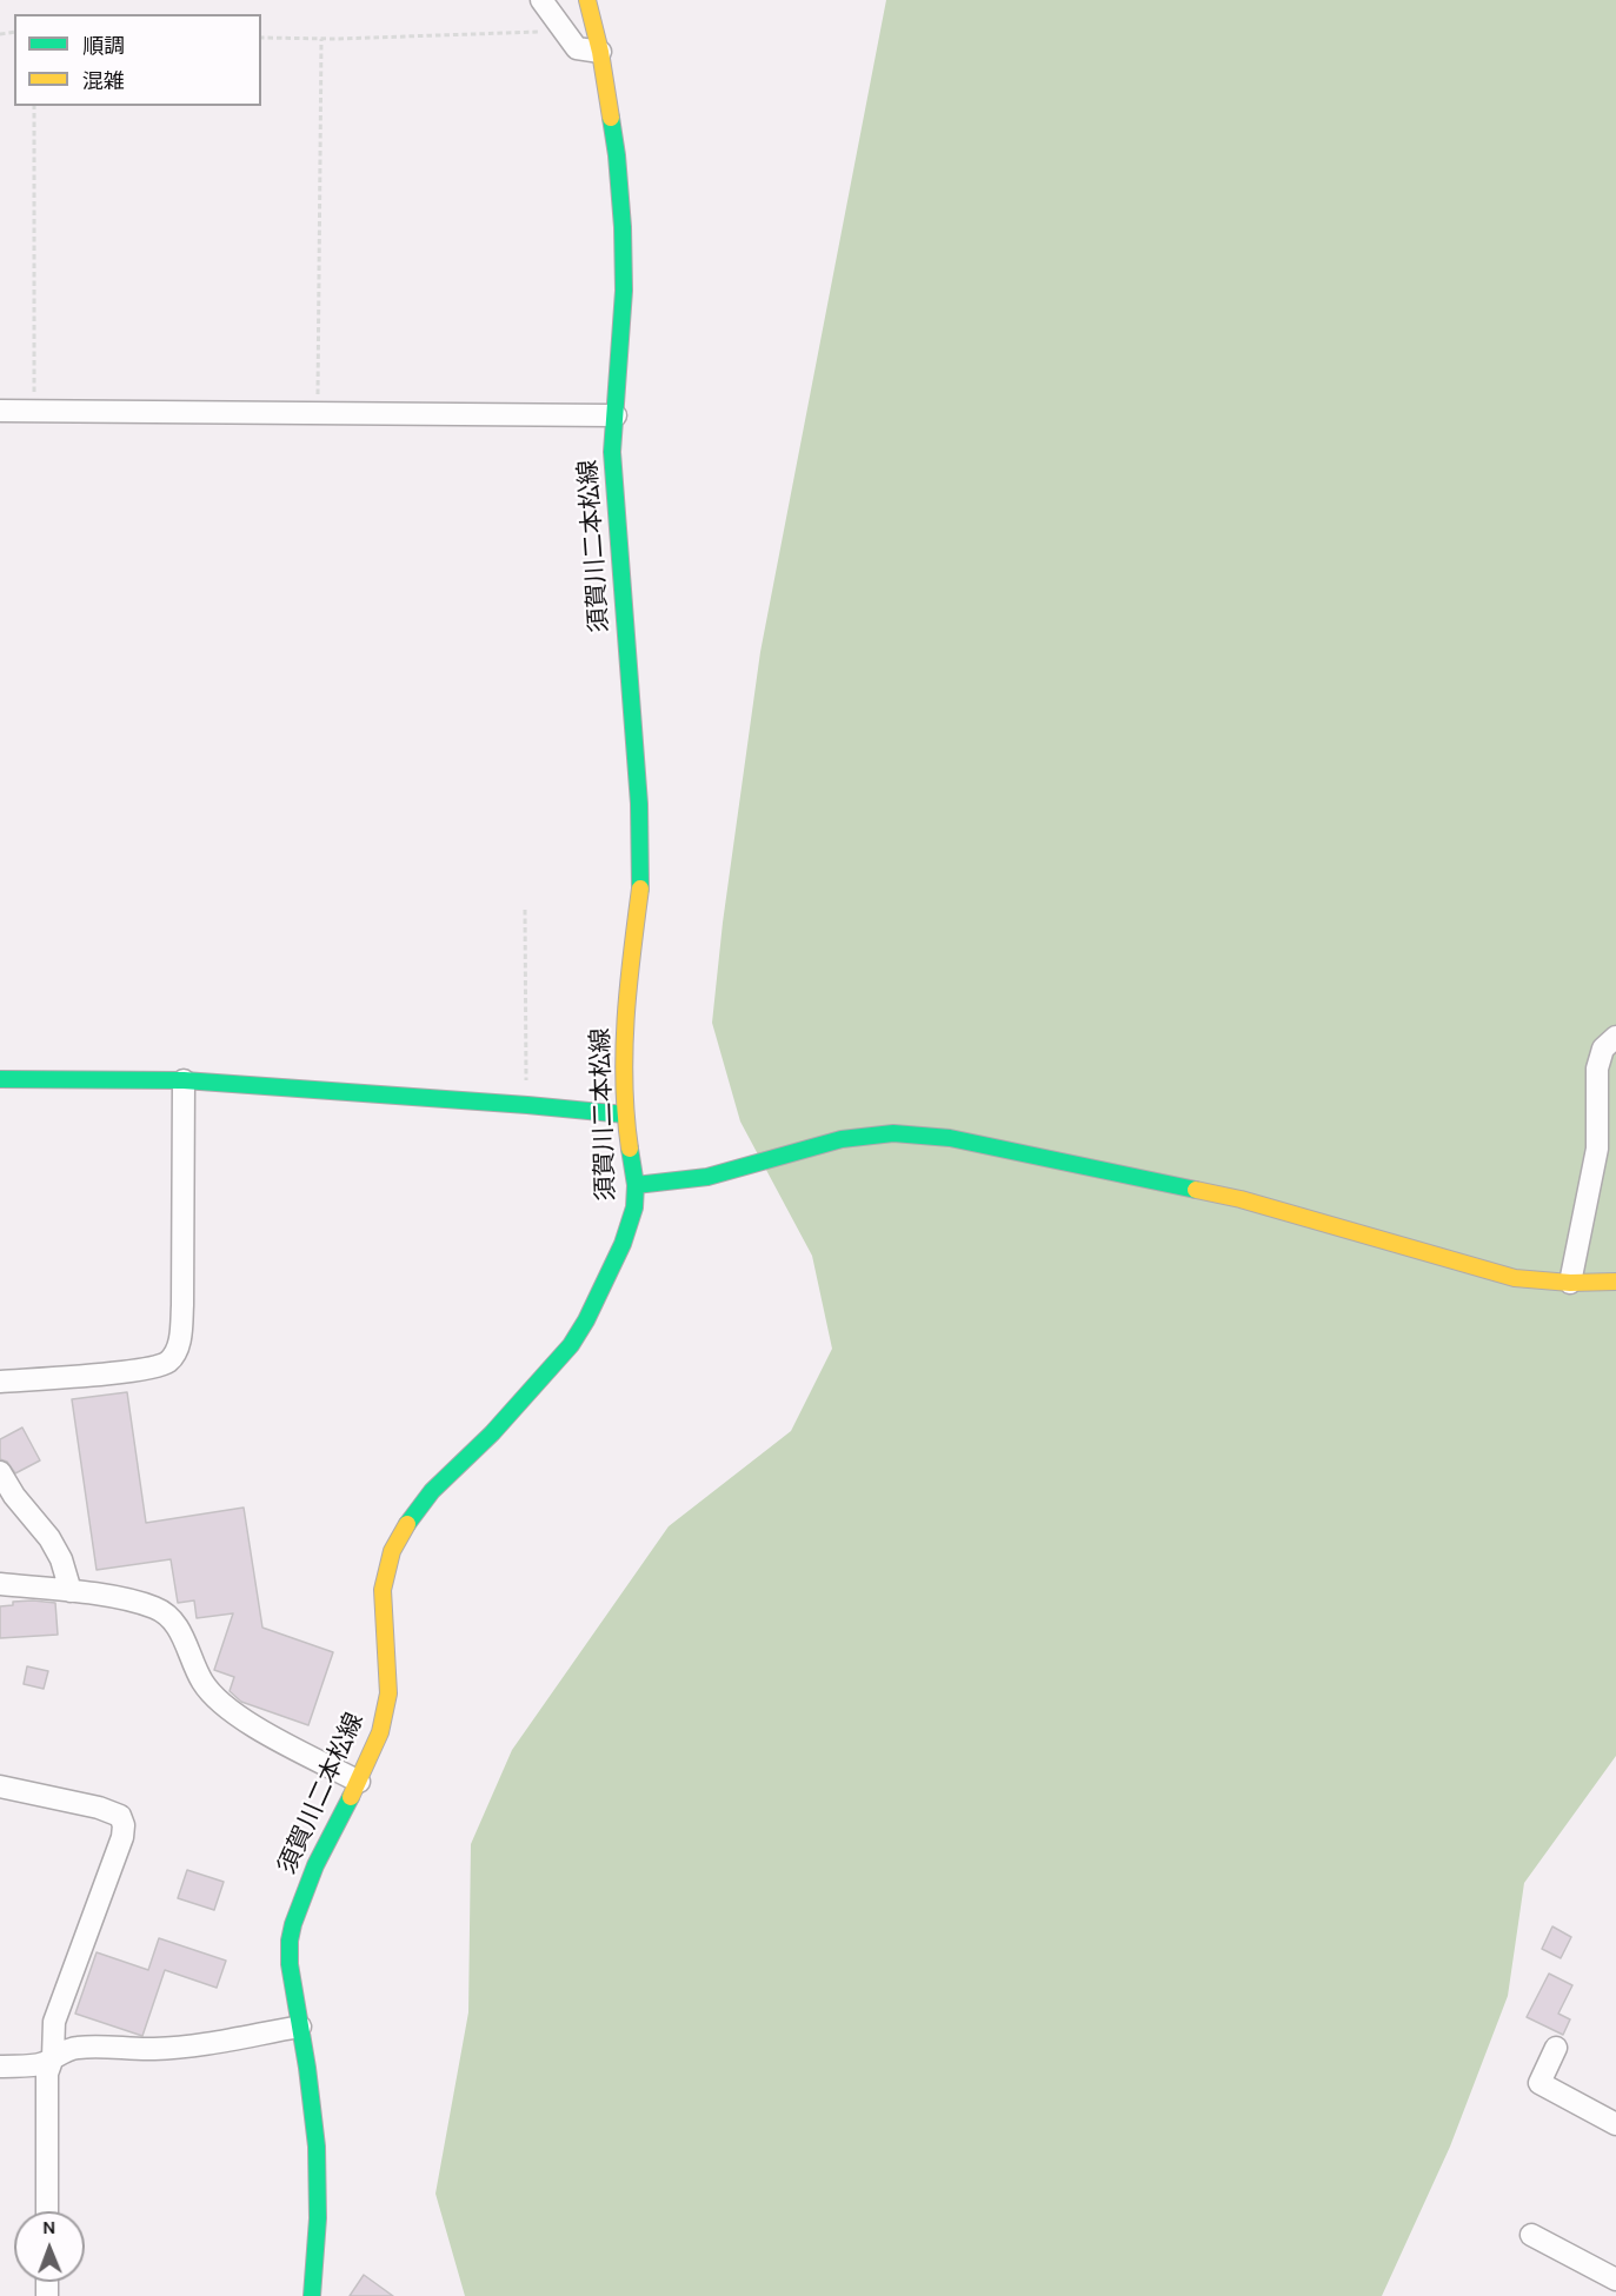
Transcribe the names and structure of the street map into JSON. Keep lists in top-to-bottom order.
{
  "streets": {
    "main road": ["須賀川二本松線"]
  },
  "legend": ["順調", "混雑"],
  "north": "top"
}
